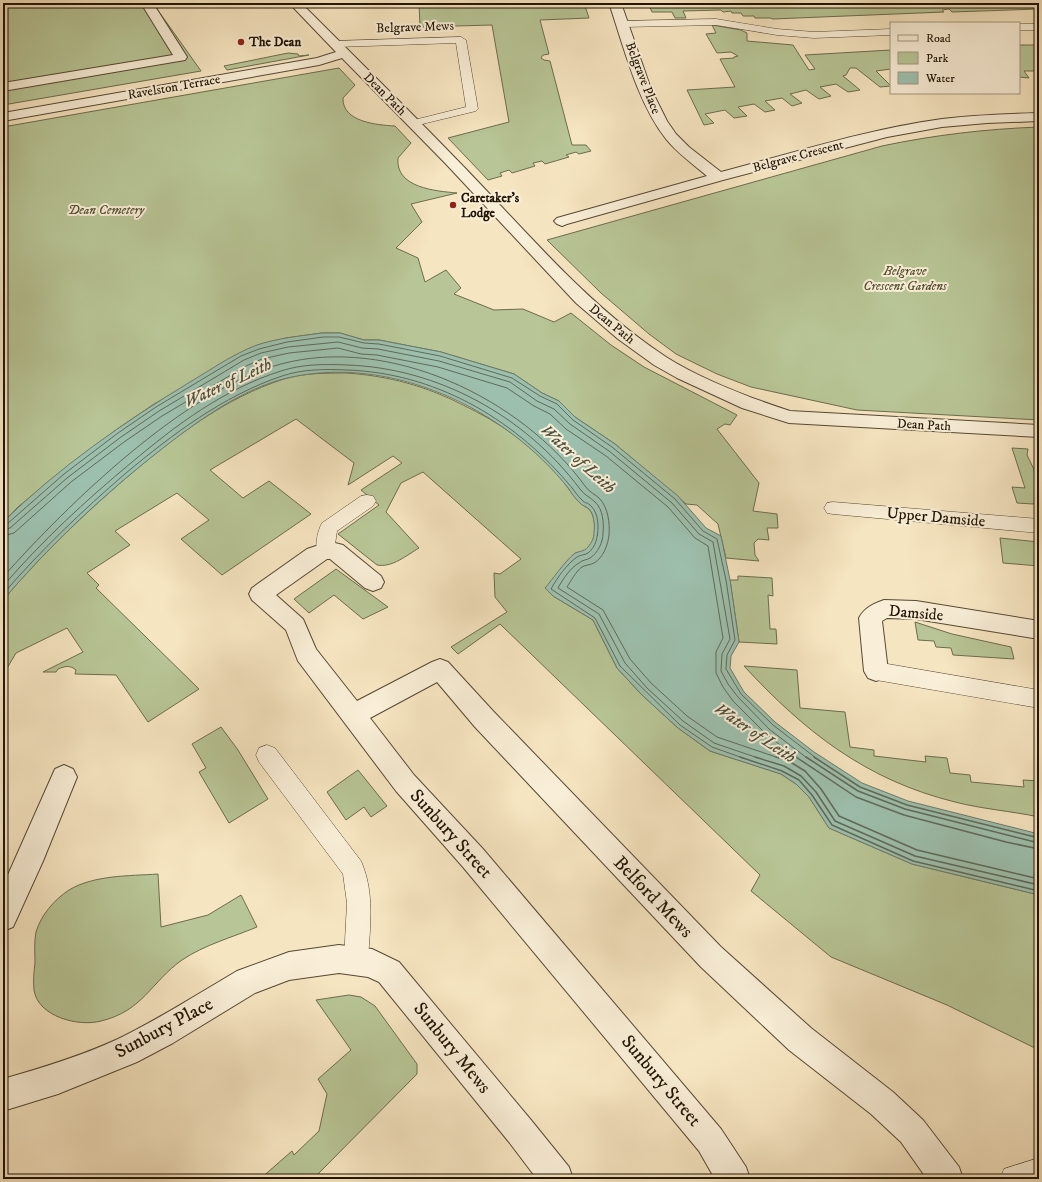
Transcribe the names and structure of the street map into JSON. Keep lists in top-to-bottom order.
{
  "streets": {
    "street": [
      "Belgrave Place",
      "Ravelston Terrace",
      "Dean Path",
      "Belgrave Crescent",
      "Damside",
      "Sunbury Street",
      "Belford Mews",
      "Sunbury Place",
      "Sunbury Mews"
    ],
    "lane": ["Belgrave Mews", "Upper Damside"]
  },
  "crossings": [
    ["Belgrave Mews", "Ravelston Terrace"],
    ["Belgrave Mews", "Dean Path"],
    ["Belgrave Place", "Belgrave Crescent"],
    ["Ravelston Terrace", "Dean Path"],
    ["Sunbury Street", "Belford Mews"],
    ["Sunbury Place", "Sunbury Mews"]
  ],
  "water": ["Water of Leith"],
  "parks": ["Dean Cemetery", "Belgrave Crescent Gardens"],
  "places": ["The Dean", "Caretaker's Lodge"],
  "legend": ["Road", "Park", "Water"]
}
